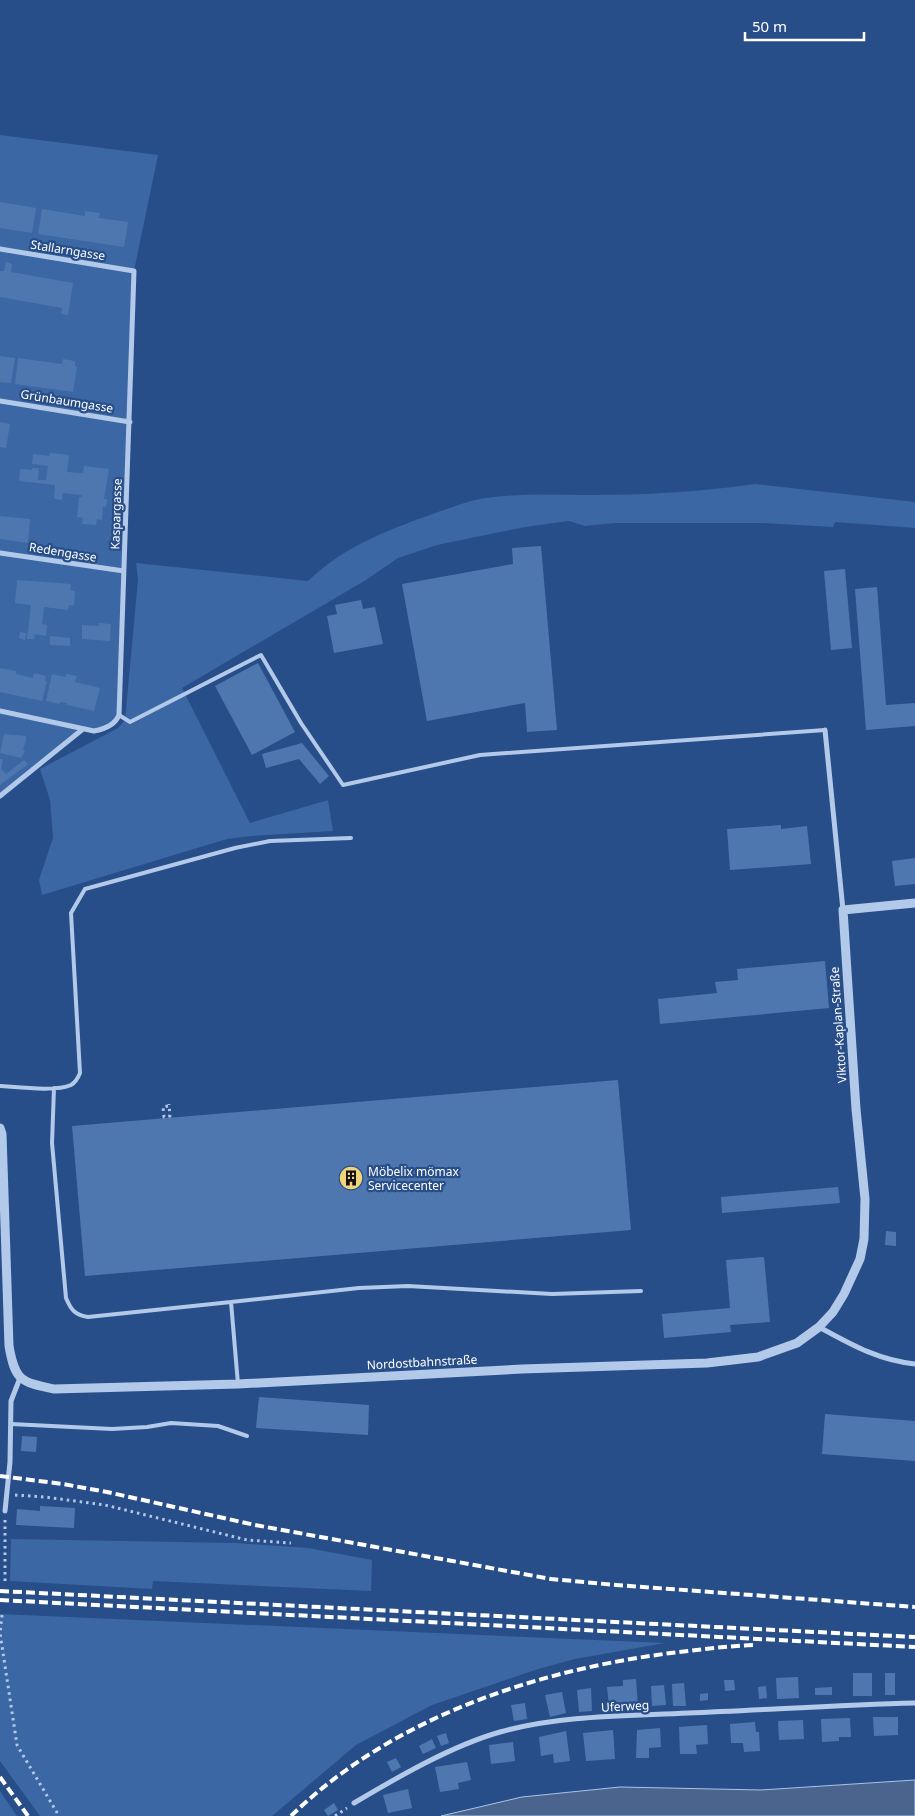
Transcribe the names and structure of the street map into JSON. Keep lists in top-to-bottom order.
{
  "streets": {
    "street": [
      "Stallarngasse",
      "Grünbaumgasse",
      "Kaspargasse",
      "Redengasse",
      "Viktor-Kaplan-Straße",
      "Nordostbahnstraße",
      "Uferweg"
    ]
  },
  "crossings": [
    ["Stallarngasse", "Kaspargasse"],
    ["Grünbaumgasse", "Kaspargasse"],
    ["Kaspargasse", "Redengasse"],
    ["Viktor-Kaplan-Straße", "Nordostbahnstraße"]
  ],
  "places": {
    "building": ["Möbelix mömax Servicecenter"]
  },
  "scale_bar": "50 m"
}
